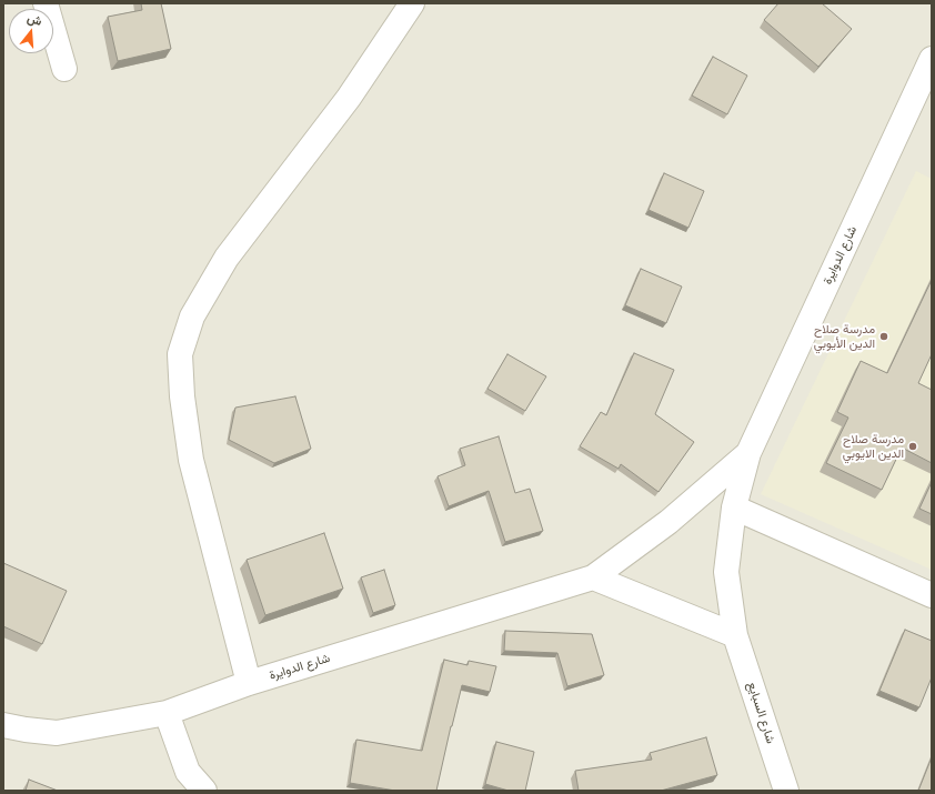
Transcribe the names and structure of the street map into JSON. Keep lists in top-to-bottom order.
{
  "streets": {
    "street": ["شارع الدوايرة", "شارع السبايع"]
  },
  "crossings": [
    ["شارع الدوايرة", "شارع السبايع"]
  ],
  "places": ["مدرسة صلاح الدين الأيوبي", "مدرسة صلاح الدين الايوبي"],
  "north": "top"
}
